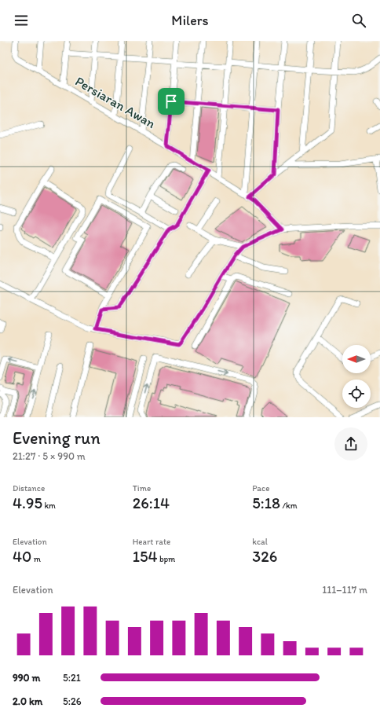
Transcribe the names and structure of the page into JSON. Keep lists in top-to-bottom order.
{
  "streets": {
    "street": ["Persiaran Awan"]
  },
  "north": "left",
  "page": {
    "header": "Milers",
    "heading": ["Evening run", "21:27 · 5 × 990 m"],
    "stats": [
      ["Distance", "4.95 km"],
      ["Time", "26:14"],
      ["Pace", "5:18 /km"],
      ["Elevation", "40 m"],
      ["Heart rate", "154 bpm"],
      ["kcal", "326"]
    ],
    "chart": ["Elevation", "111–117 m"],
    "list": [
      {
        "name": "990 m",
        "note": "5:21"
      },
      {
        "name": "2.0 km",
        "note": "5:26"
      }
    ]
  }
}
